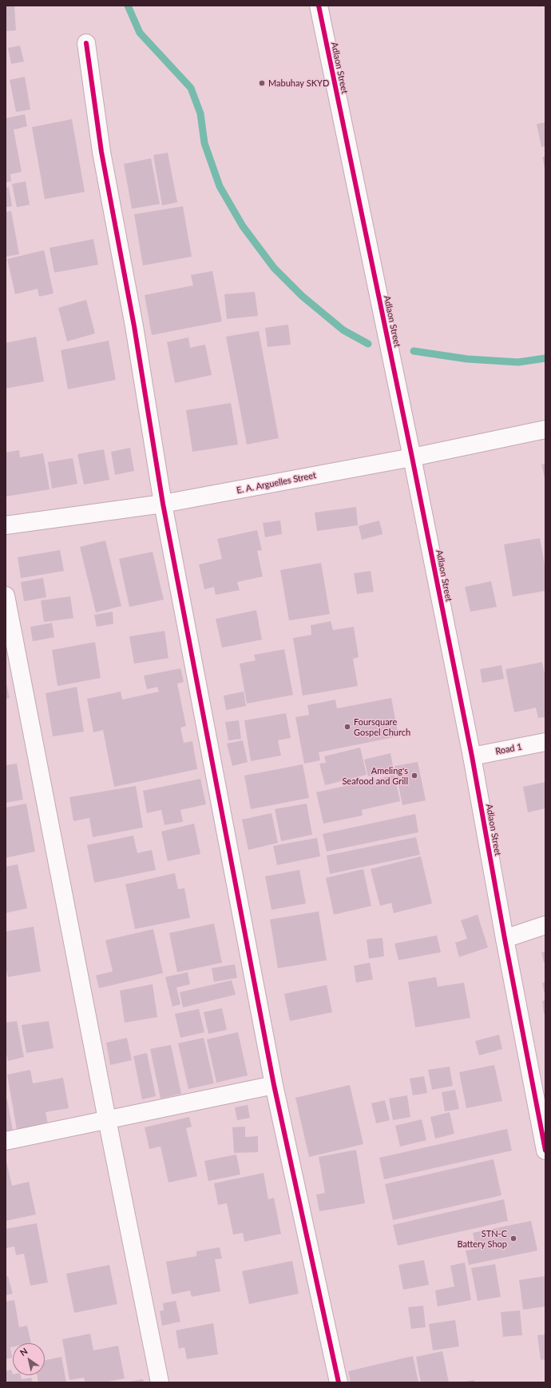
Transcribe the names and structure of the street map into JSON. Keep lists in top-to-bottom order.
{
  "streets": {
    "street": ["Adlaon Street", "E. A. Arguelles Street", "Road 1"]
  },
  "crossings": [
    ["Adlaon Street", "E. A. Arguelles Street"],
    ["Adlaon Street", "Road 1"]
  ],
  "places": [
    "Mabuhay SKYD",
    "Foursquare Gospel Church",
    "Ameling's Seafood and Grill",
    "STN-C Battery Shop"
  ],
  "north": "top left"
}
